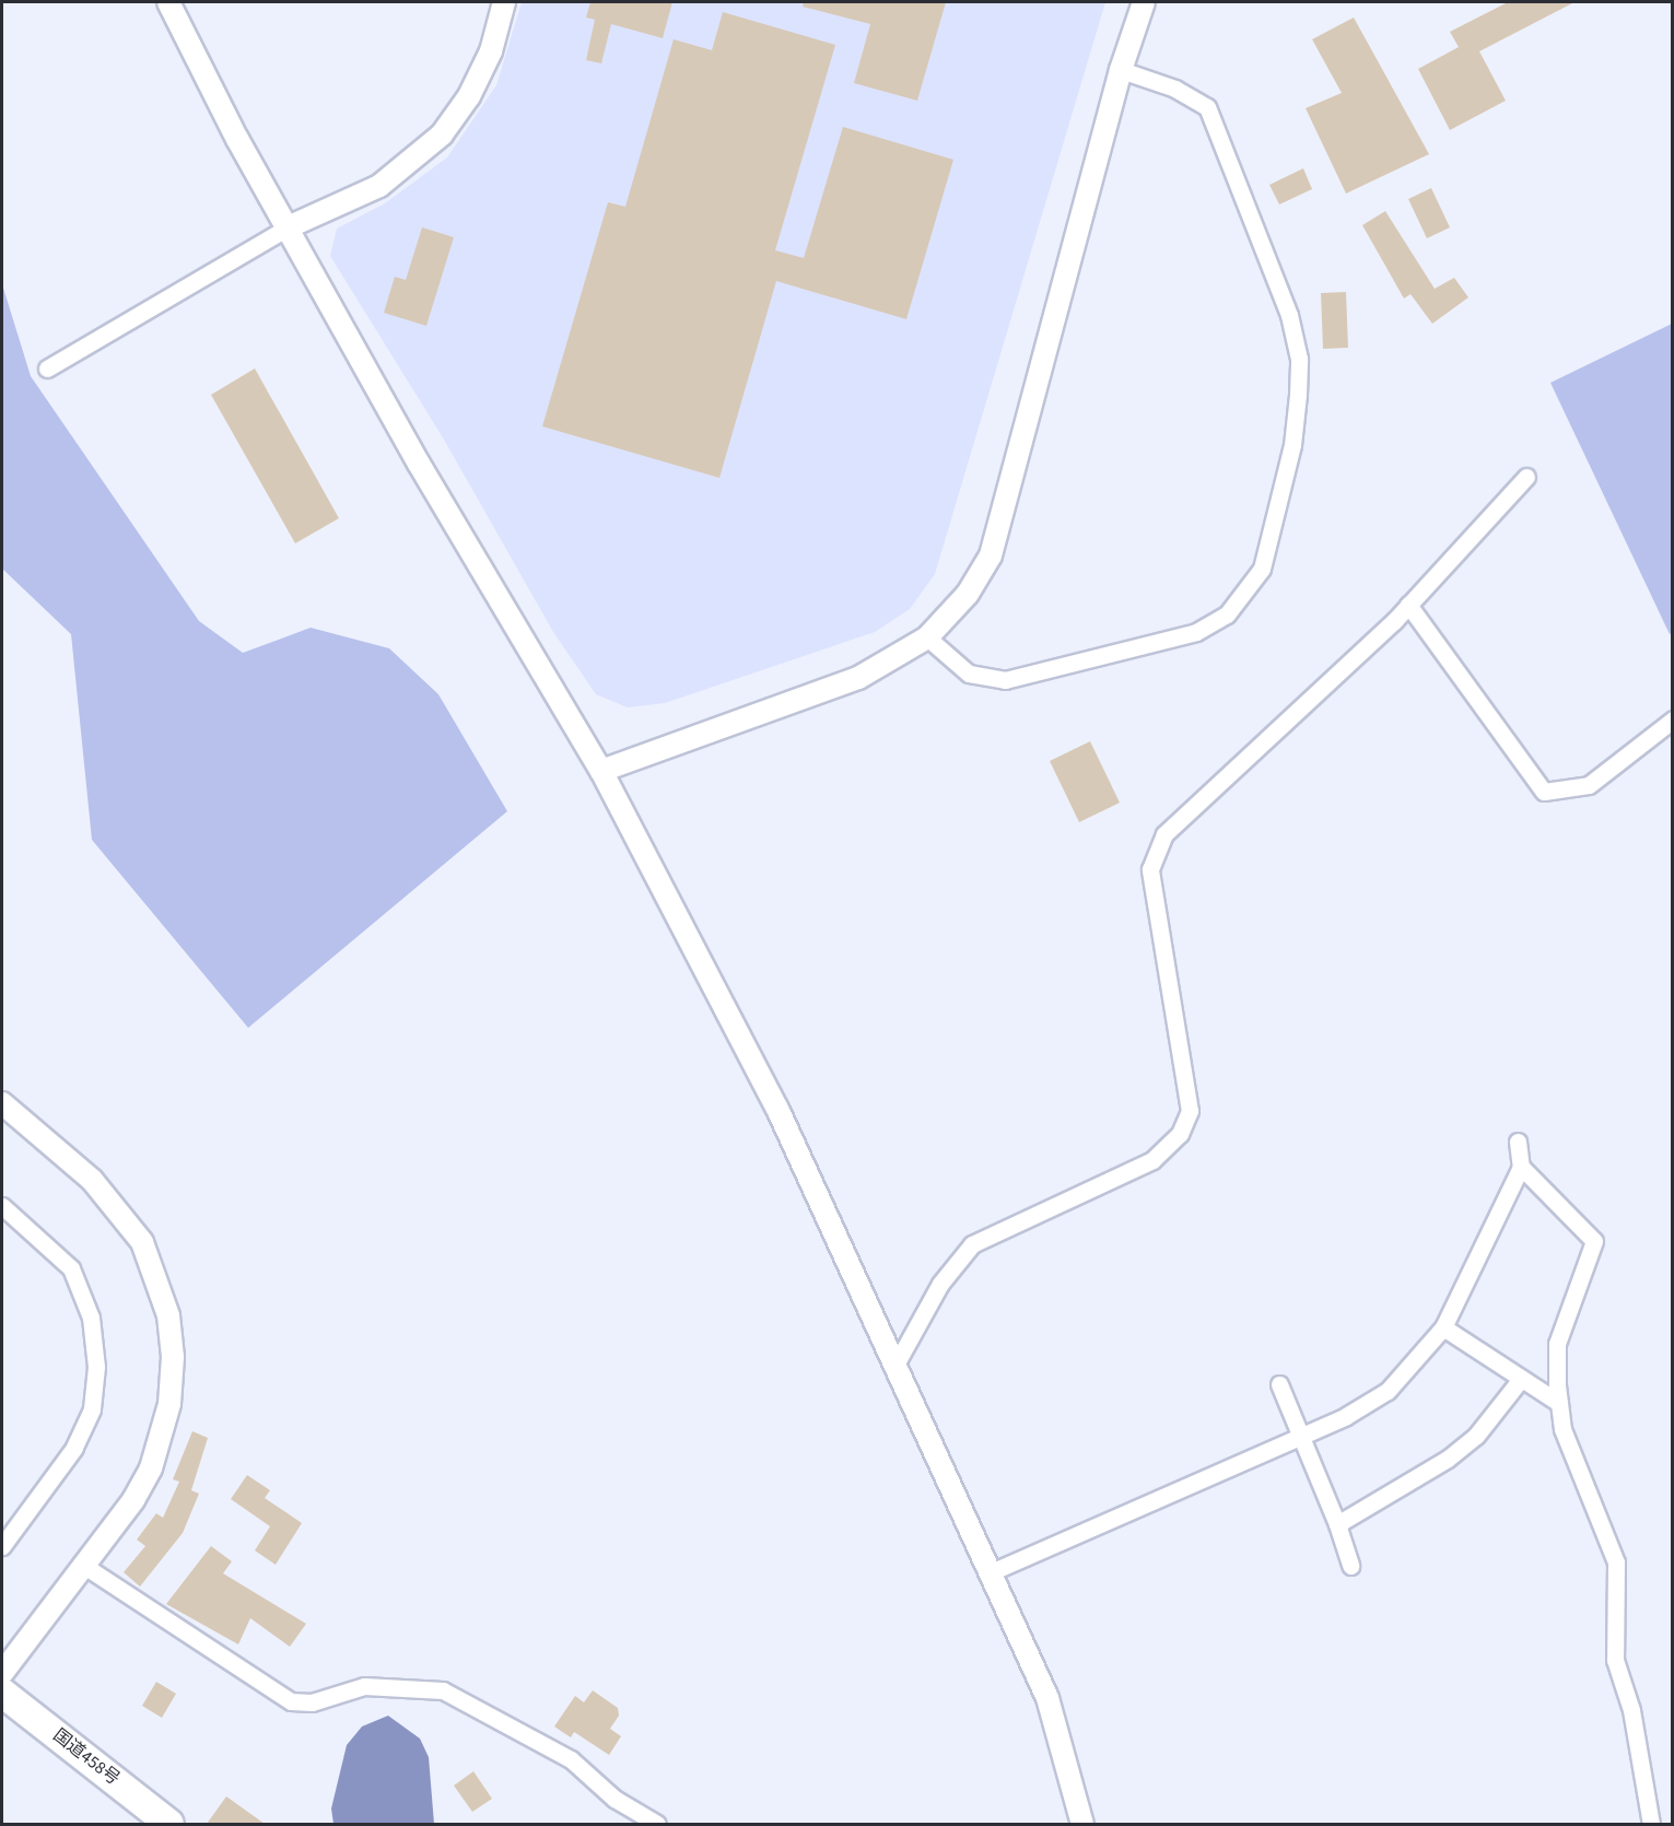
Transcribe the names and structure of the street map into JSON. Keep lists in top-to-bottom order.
{
  "streets": {
    "highway": ["国道458号"]
  }
}
